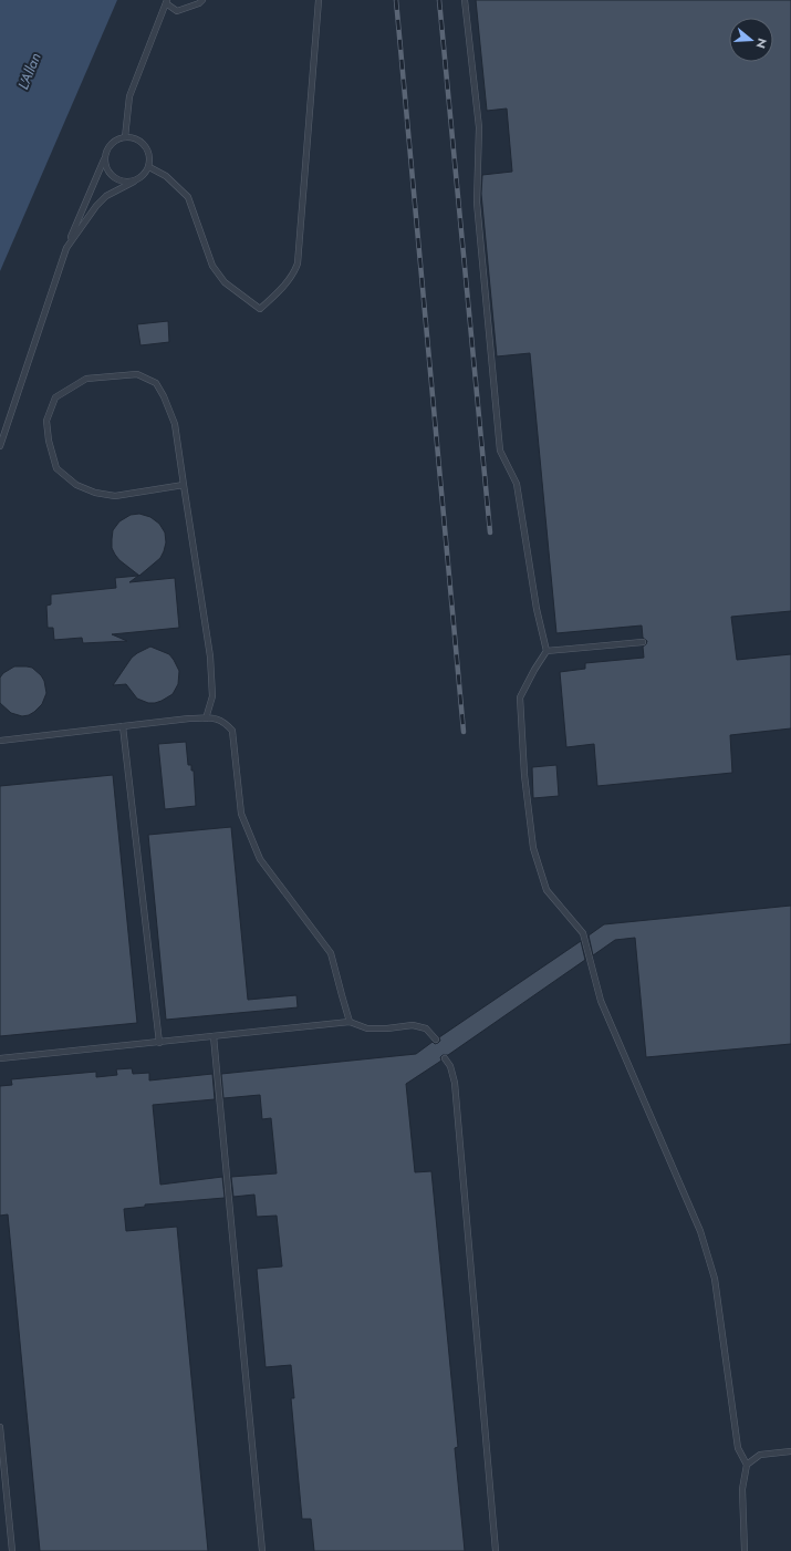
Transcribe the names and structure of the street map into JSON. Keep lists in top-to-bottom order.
{
  "water": ["L'Allan"],
  "north": "right"
}
